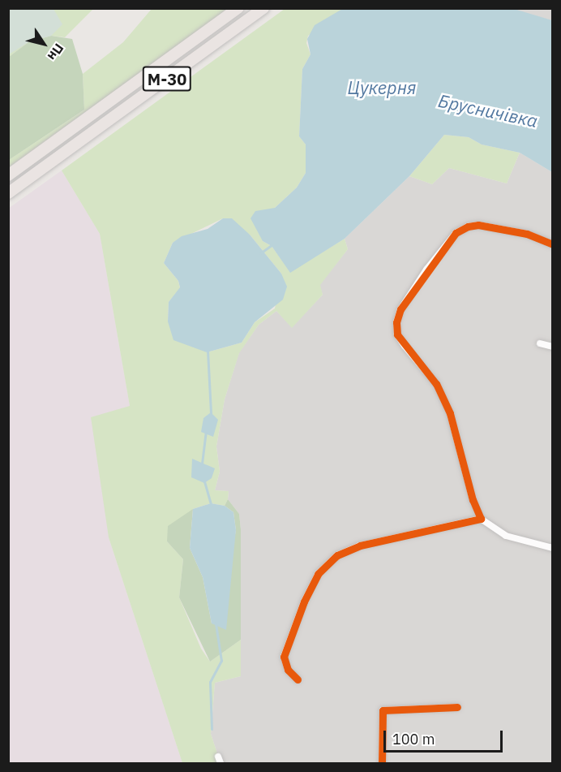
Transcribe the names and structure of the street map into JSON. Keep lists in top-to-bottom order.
{
  "streets": {
    "highway": ["М-30"]
  },
  "water": ["Цукерня", "Брусничівка"],
  "scale_bar": "100 m",
  "north": "bottom right"
}
